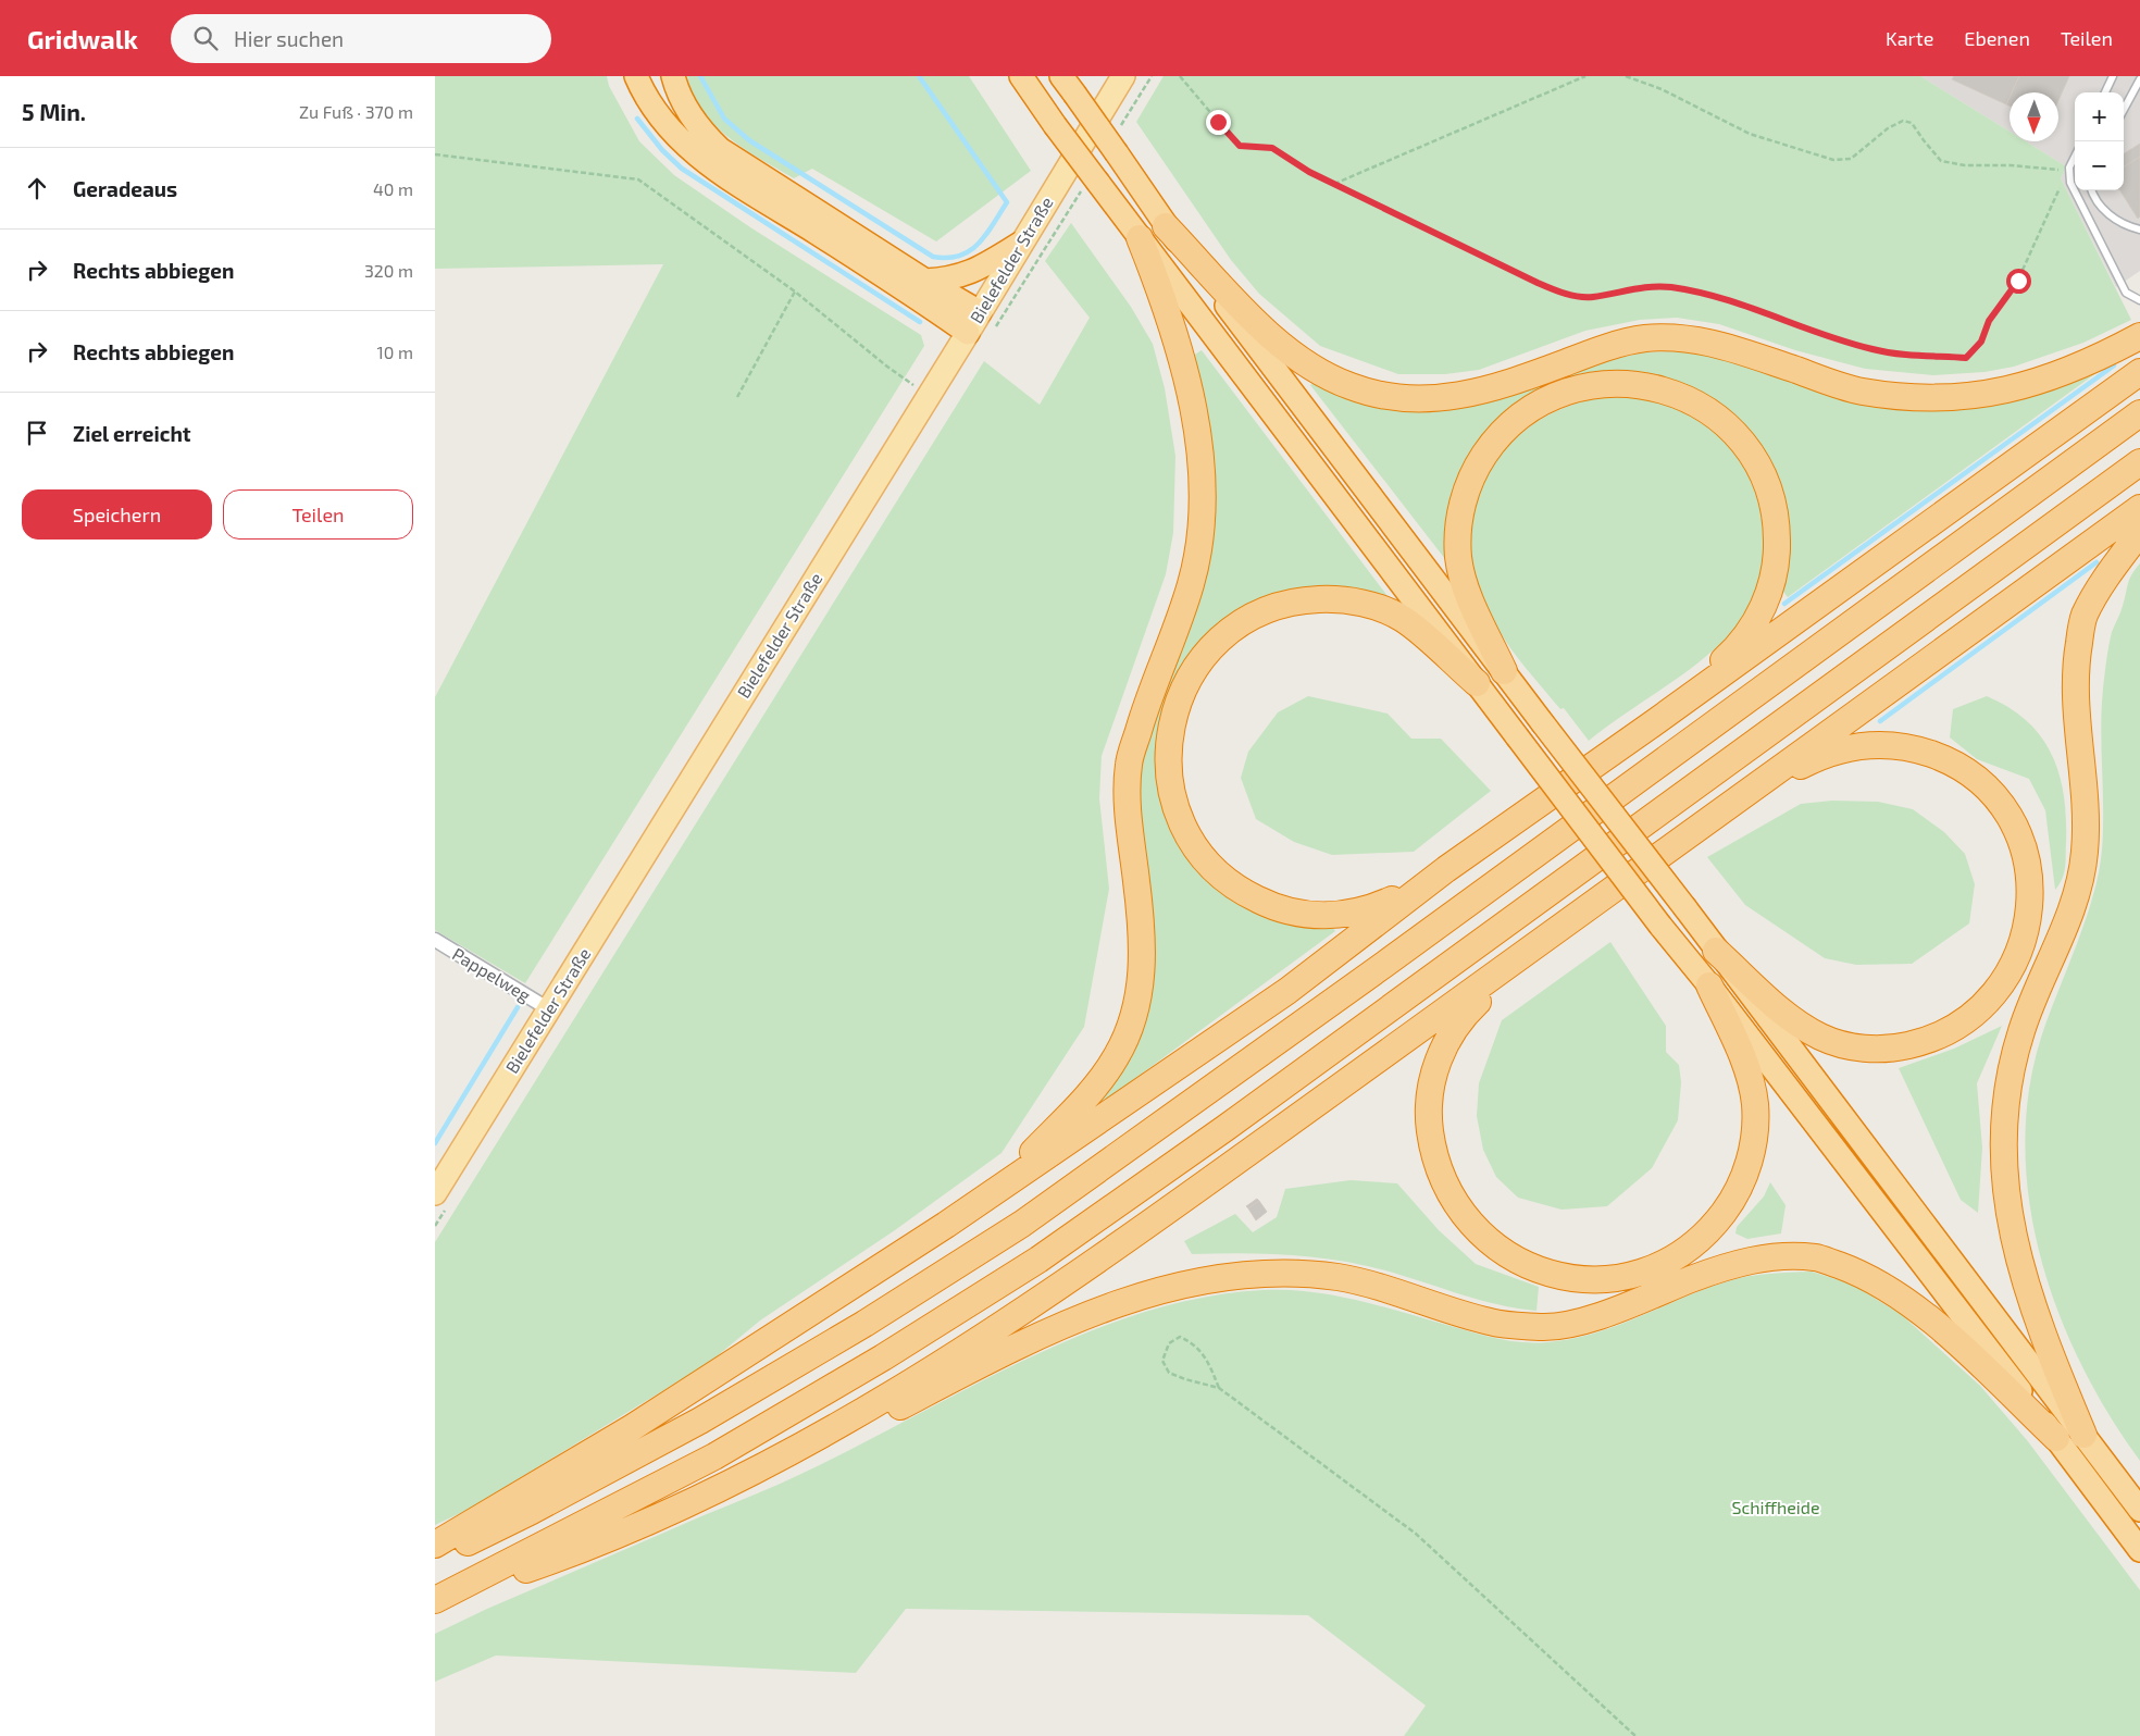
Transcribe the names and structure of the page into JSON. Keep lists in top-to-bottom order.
{
  "streets": {
    "main road": ["Bielefelder Straße"],
    "street": ["Pappelweg"]
  },
  "crossings": [
    ["Bielefelder Straße", "Pappelweg"]
  ],
  "parks": ["Schiffheide"],
  "north": "bottom",
  "page": {
    "header": "Gridwalk",
    "search": "Hier suchen",
    "nav": ["Karte", "Ebenen", "Teilen"],
    "heading": ["5 Min.", "Zu Fuß · 370 m"],
    "map_buttons": ["+", "−"],
    "list": [
      ["Geradeaus", "40 m"],
      ["Rechts abbiegen", "320 m"],
      ["Rechts abbiegen", "10 m"],
      "Ziel erreicht"
    ],
    "buttons": ["Speichern", "Teilen"]
  }
}
